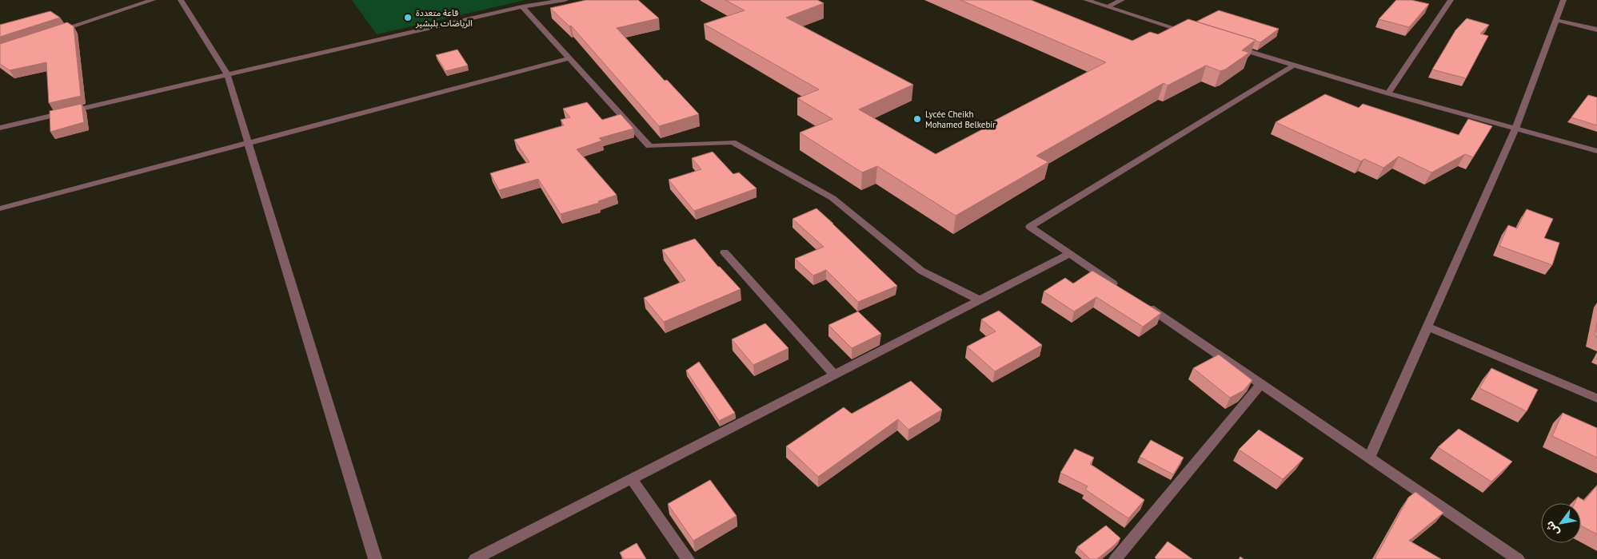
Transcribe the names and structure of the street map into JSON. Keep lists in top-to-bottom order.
{
  "places": ["قاعة متعددة الرياضات بلبشير", "Lycée Cheikh Mohamed Belkebir"],
  "north": "bottom left"
}
